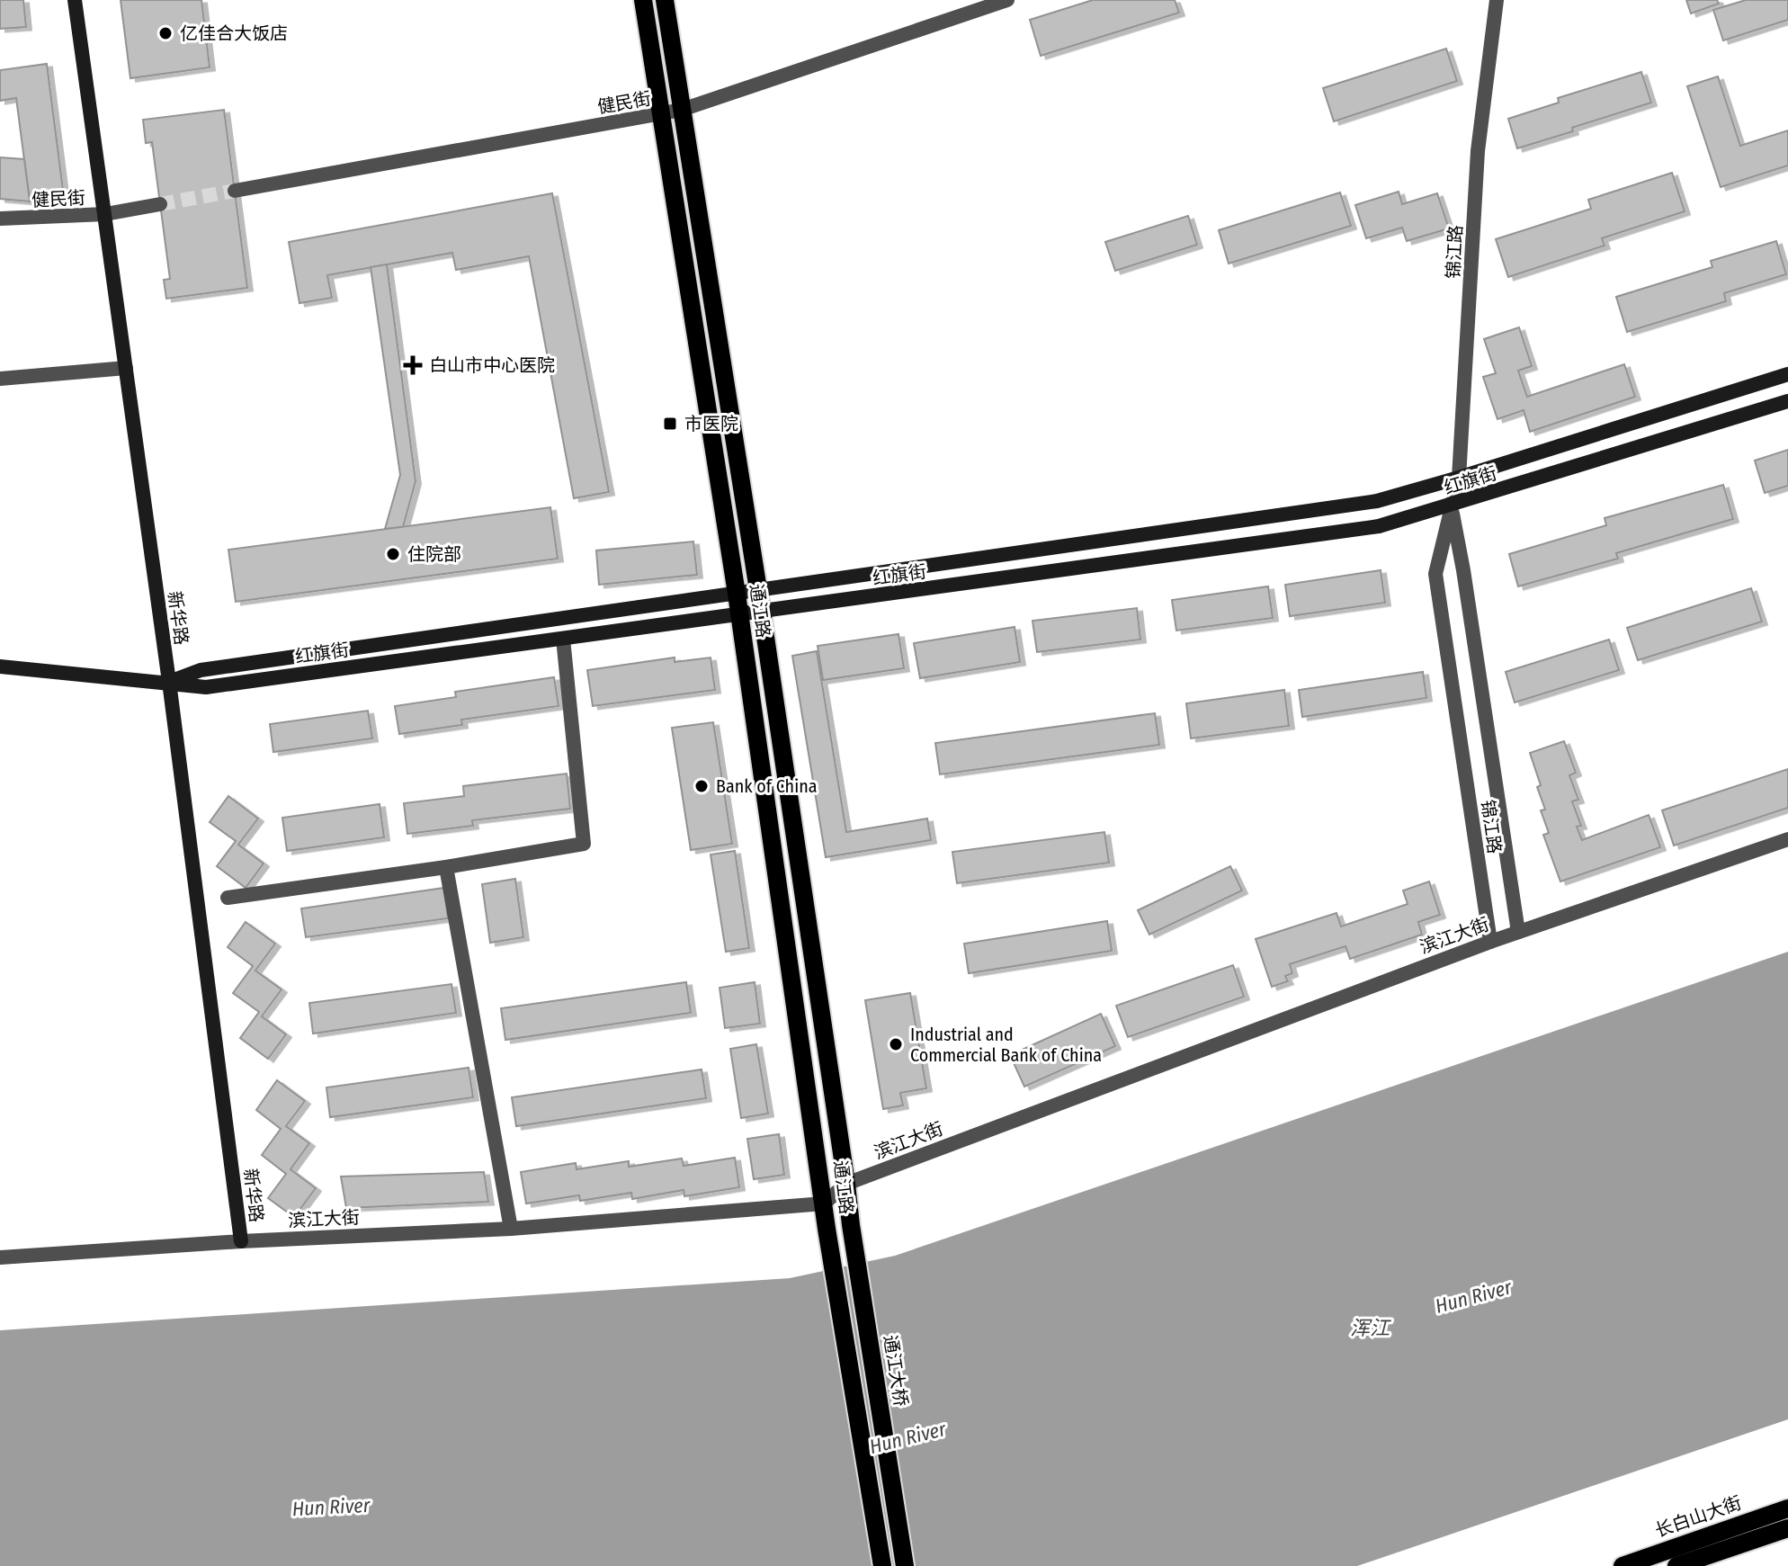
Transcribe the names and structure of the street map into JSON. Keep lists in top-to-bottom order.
{
  "streets": {
    "main road": [
      "红旗街",
      "通江路",
      "新华路",
      "通江大桥",
      "长白山大街"
    ],
    "street": ["健民街", "锦江路", "滨江大街"]
  },
  "crossings": [
    ["健民街", "通江路"],
    ["健民街", "新华路"],
    ["锦江路", "红旗街"],
    ["锦江路", "滨江大街"],
    ["红旗街", "通江路"],
    ["红旗街", "新华路"],
    ["通江路", "滨江大街"],
    ["通江路", "通江大桥"],
    ["新华路", "滨江大街"]
  ],
  "water": ["Hun River", "浑江"],
  "places": {
    "other": [
      "亿佳合大饭店",
      "住院部",
      "Bank of China",
      "Industrial and Commercial Bank of China"
    ],
    "health": ["白山市中心医院"],
    "transit": ["市医院"]
  }
}
